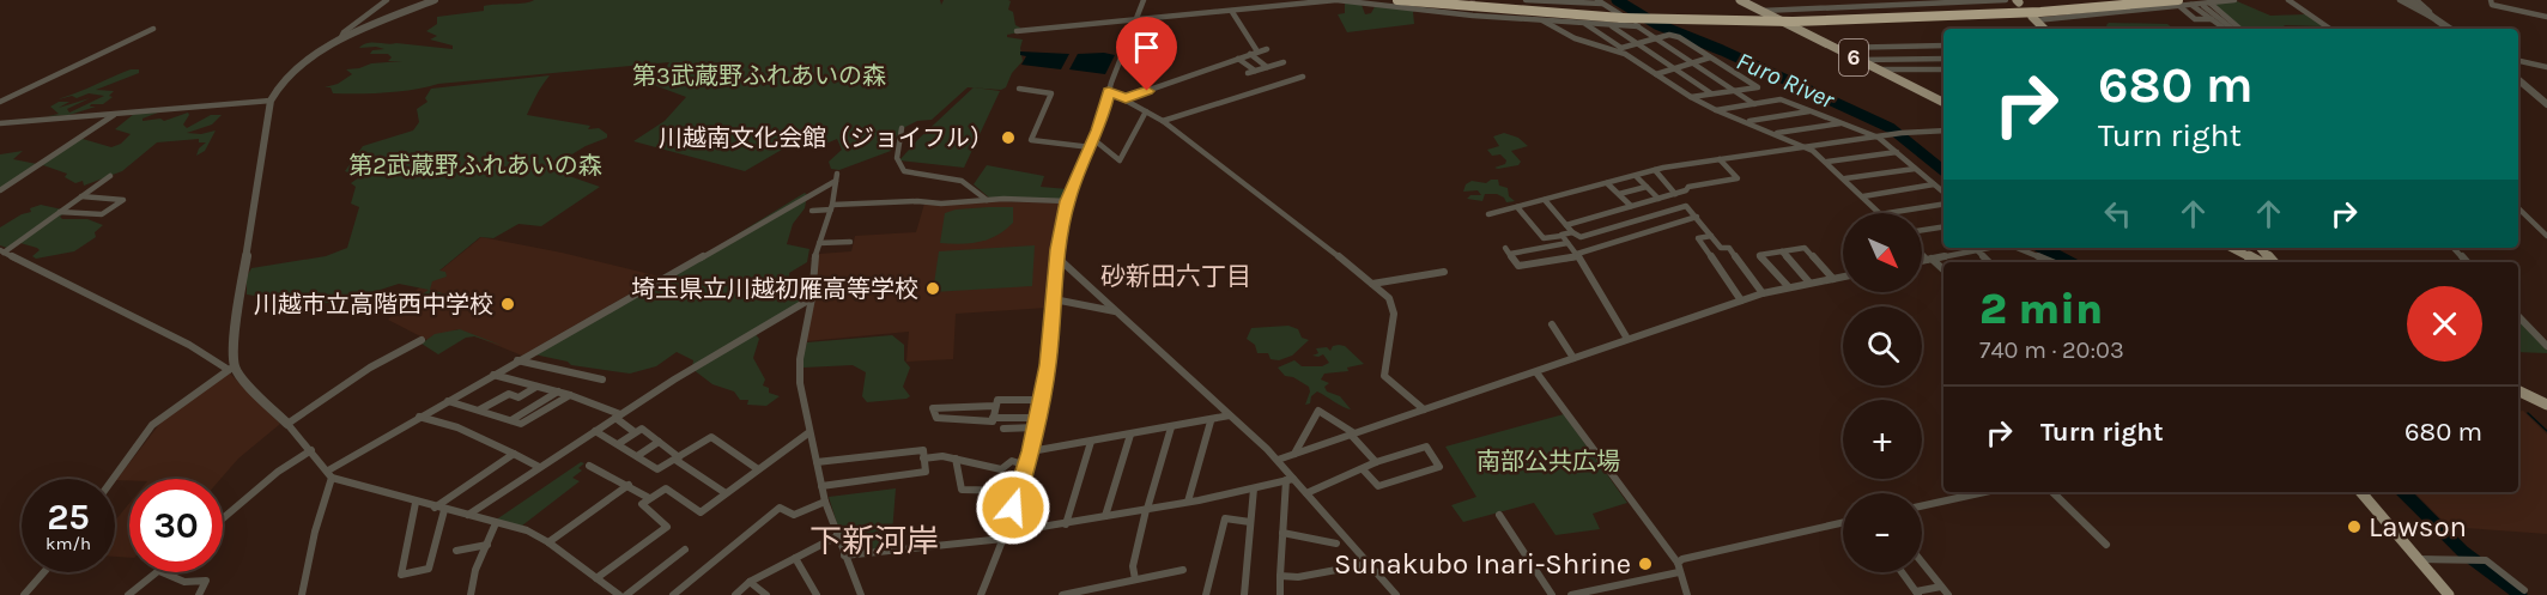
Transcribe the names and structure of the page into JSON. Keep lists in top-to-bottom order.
{
  "streets": {
    "main road": ["6"]
  },
  "districts": ["砂新田六丁目", "下新河岸"],
  "water": ["Furo River"],
  "parks": ["第3武蔵野ふれあいの森", "第2武蔵野ふれあいの森", "南部公共広場"],
  "places": [
    "川越南文化会館（ジョイフル）",
    "埼玉県立川越初雁高等学校",
    "川越市立高階西中学校",
    "Lawson",
    "Sunakubo Inari-Shrine"
  ],
  "north": "bottom right",
  "page": {
    "turn": ["680 m", "Turn right"],
    "map_buttons": ["+", "−"],
    "heading": ["2 min", "740 m · 20:03"],
    "list": [
      {
        "name": "Turn right",
        "value": "680 m"
      }
    ],
    "speed": "25 km/h",
    "limit": "30"
  }
}
